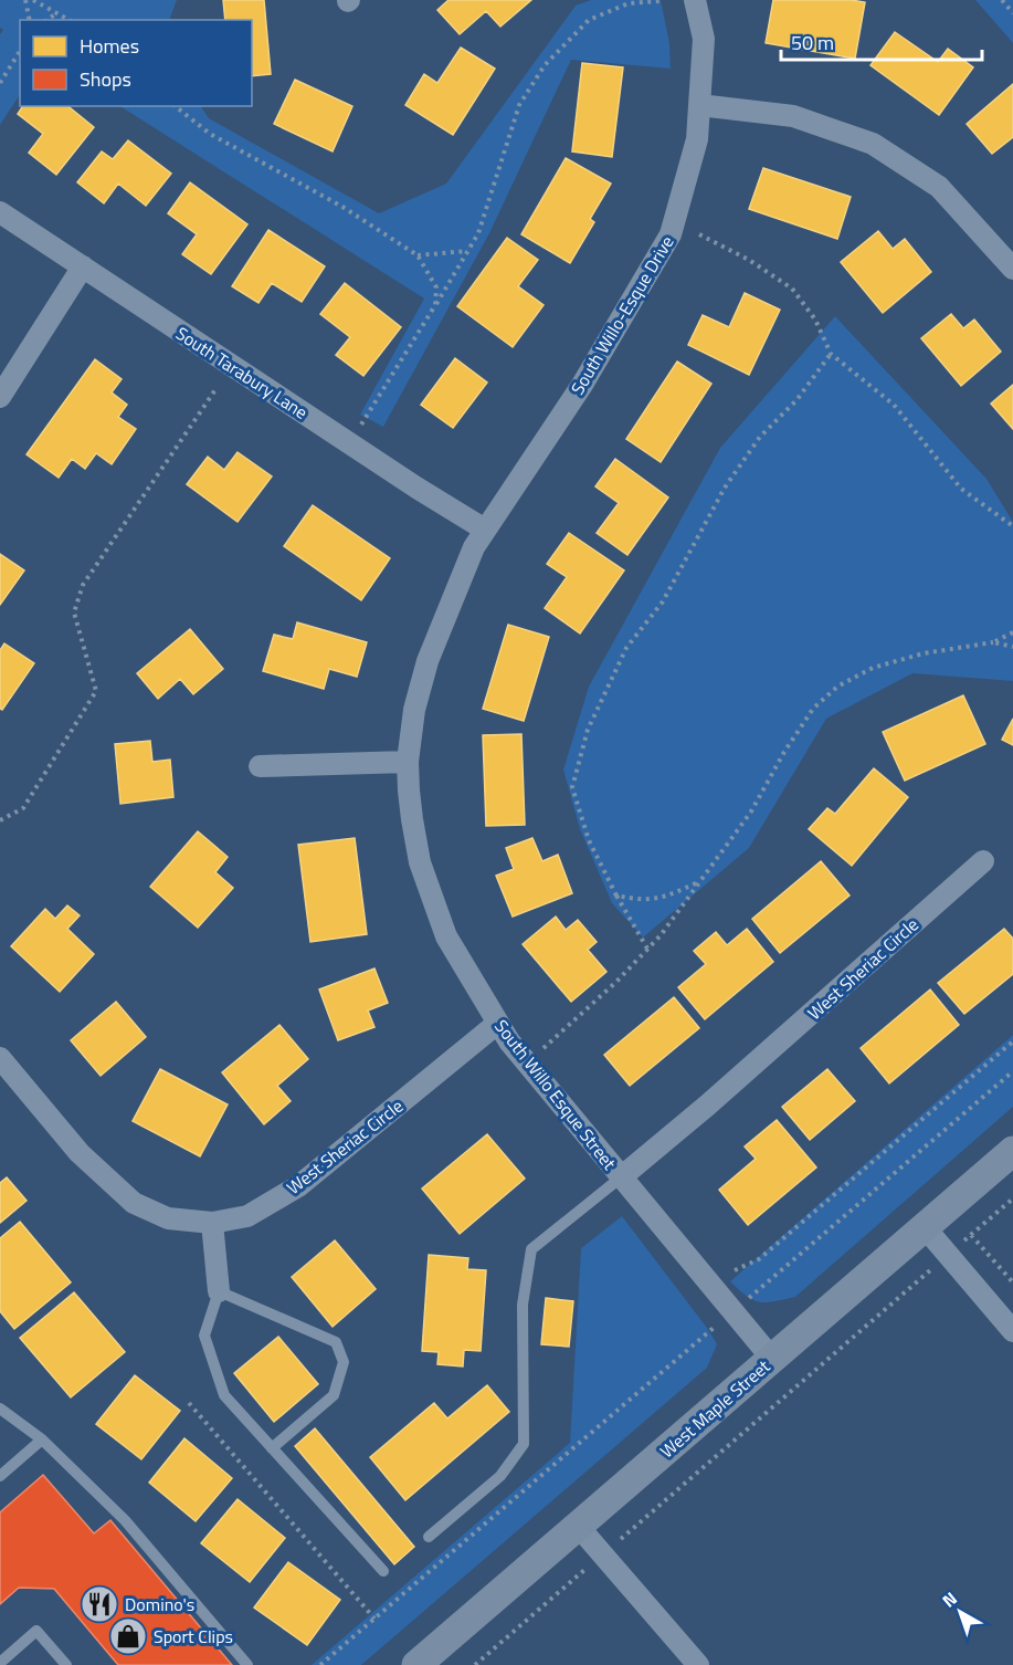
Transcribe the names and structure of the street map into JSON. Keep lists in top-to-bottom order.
{
  "streets": {
    "main road": ["West Maple Street"],
    "street": [
      "South Willo-Esque Drive",
      "South Tarabury Lane",
      "West Sheriac Circle",
      "South Willo Esque Street"
    ]
  },
  "crossings": [
    ["South Willo-Esque Drive", "South Tarabury Lane"],
    ["South Willo-Esque Drive", "South Willo Esque Street"],
    ["South Tarabury Lane", "South Willo Esque Street"],
    ["West Sheriac Circle", "South Willo Esque Street"],
    ["South Willo Esque Street", "West Maple Street"]
  ],
  "places": {
    "restaurant": ["Domino's"],
    "shop": ["Sport Clips"]
  },
  "legend": ["Homes", "Shops"],
  "scale_bar": "50 m",
  "north": "top left"
}
